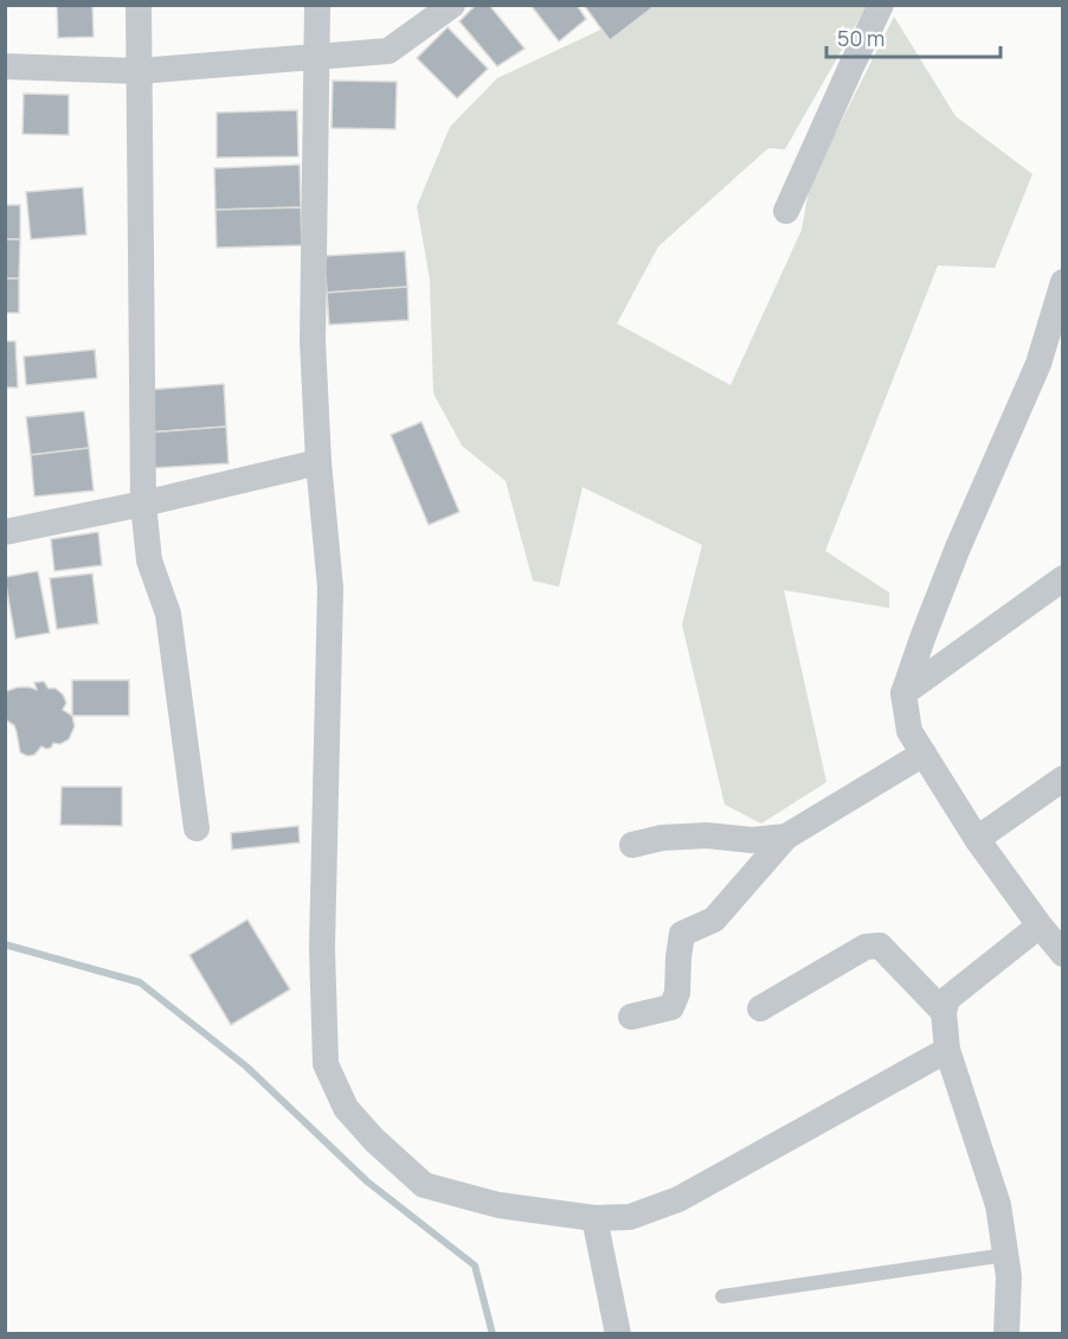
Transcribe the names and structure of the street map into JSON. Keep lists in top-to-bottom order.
{
  "scale_bar": "50 m"
}
